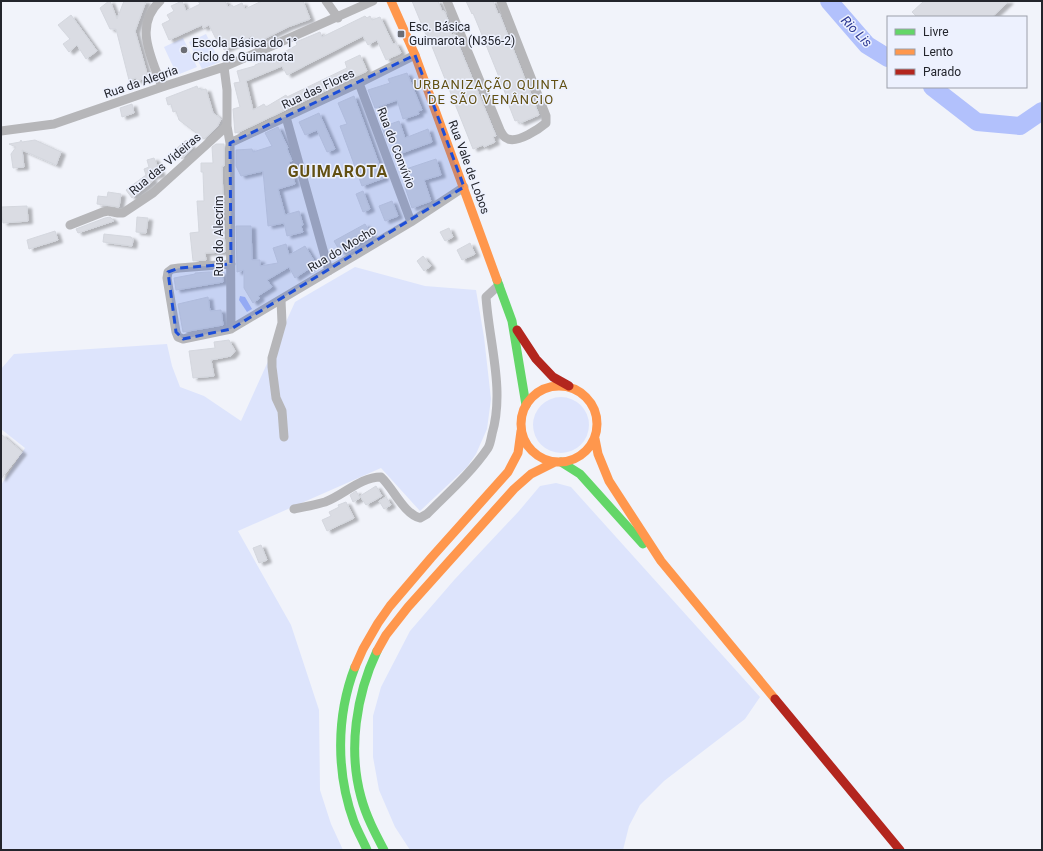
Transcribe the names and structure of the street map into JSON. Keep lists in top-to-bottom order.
{
  "streets": {
    "main road": ["Rua Vale de Lobos"],
    "street": [
      "Rua da Alegria",
      "Rua das Flores",
      "Rua do Convívio",
      "Rua das Videiras",
      "Rua do Alecrim",
      "Rua do Mocho"
    ]
  },
  "crossings": [
    ["Rua da Alegria", "Rua do Alecrim"],
    ["Rua das Flores", "Rua do Convívio"],
    ["Rua das Flores", "Rua Vale de Lobos"],
    ["Rua das Flores", "Rua do Alecrim"],
    ["Rua do Convívio", "Rua do Mocho"],
    ["Rua das Videiras", "Rua do Alecrim"],
    ["Rua Vale de Lobos", "Rua do Mocho"],
    ["Rua do Alecrim", "Rua do Mocho"]
  ],
  "districts": ["URBANIZAÇÃO QUINTA DE SÃO VENÂNCIO", "GUIMAROTA"],
  "water": ["Rio Lis"],
  "places": {
    "transit": ["Esc. Básica Guimarota (N356-2)"],
    "other": ["Escola Básica do 1° Ciclo de Guimarota"]
  },
  "legend": ["Livre", "Lento", "Parado"]
}
